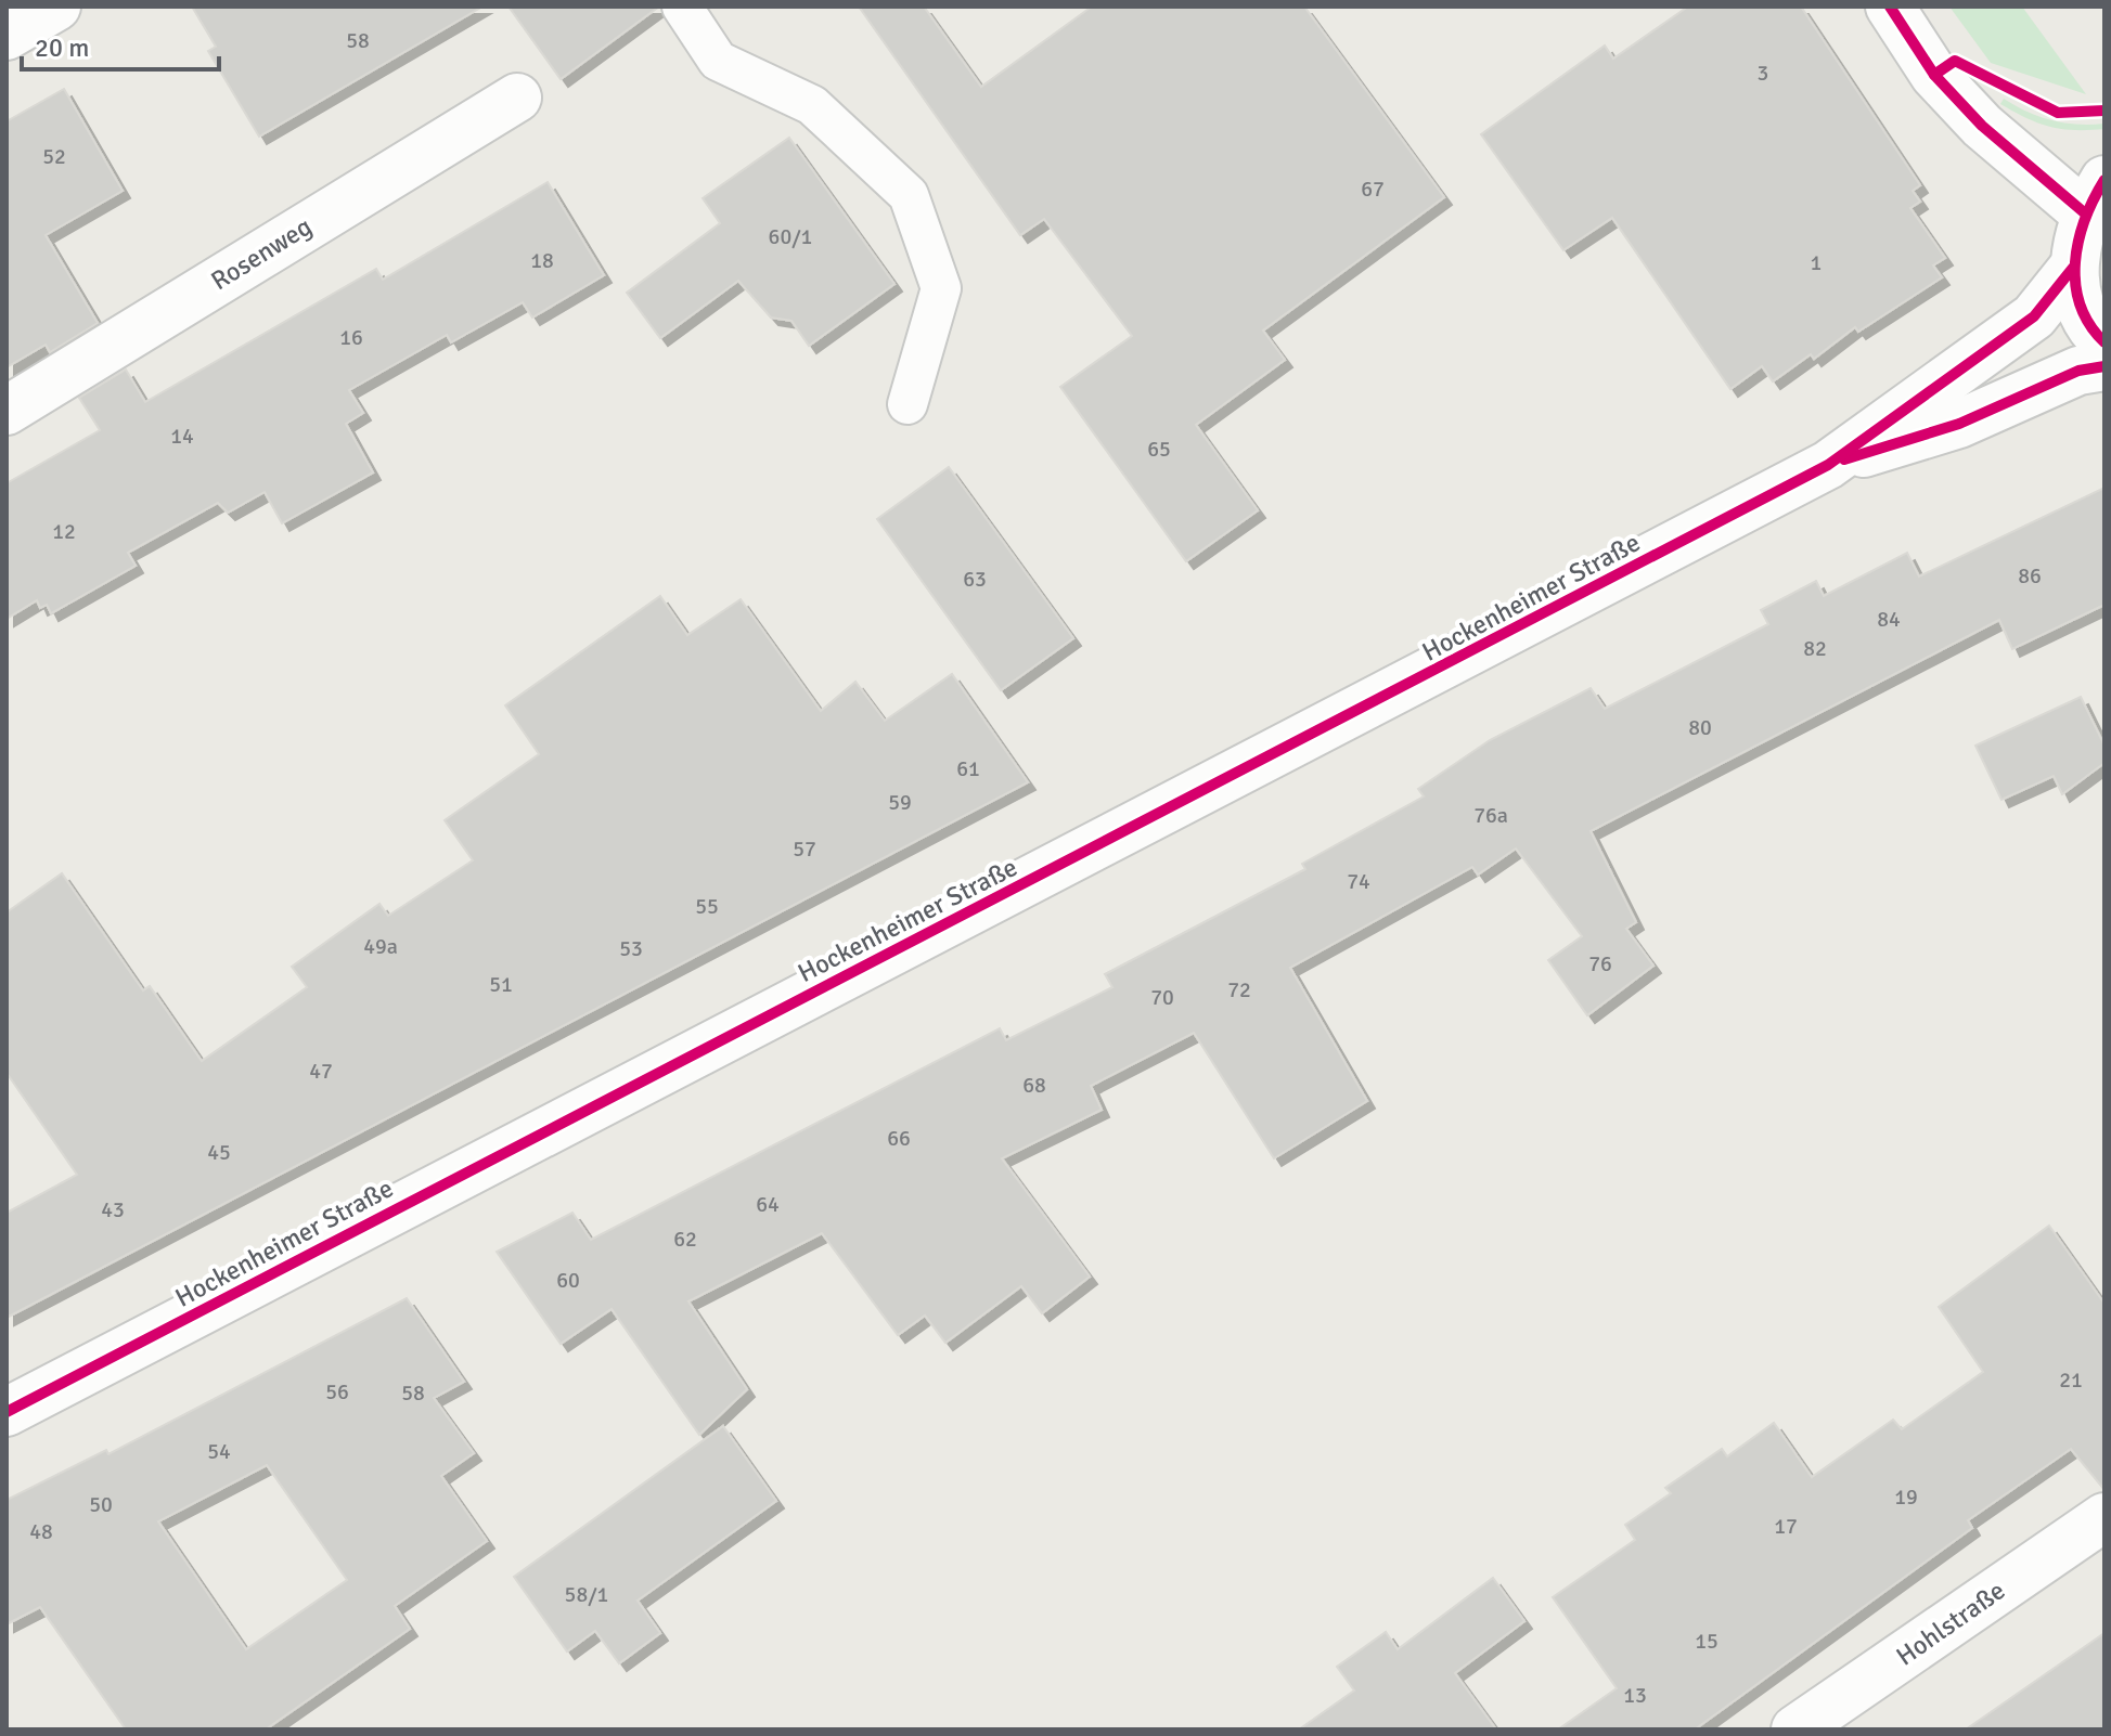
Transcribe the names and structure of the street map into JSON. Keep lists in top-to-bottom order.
{
  "streets": {
    "street": ["Rosenweg", "Hockenheimer Straße", "Hohlstraße"]
  },
  "house_numbers": [
    "58",
    "3",
    "52",
    "67",
    "60/1",
    "18",
    "1",
    "16",
    "14",
    "65",
    "12",
    "86",
    "63",
    "84",
    "82",
    "80",
    "61",
    "59",
    "76a",
    "57",
    "74",
    "55",
    "49a",
    "53",
    "76",
    "51",
    "72",
    "70",
    "47",
    "68",
    "66",
    "45",
    "64",
    "43",
    "62",
    "60",
    "21",
    "56",
    "58",
    "54",
    "19",
    "50",
    "17",
    "48",
    "58/1",
    "15",
    "13"
  ],
  "scale_bar": "20 m"
}
